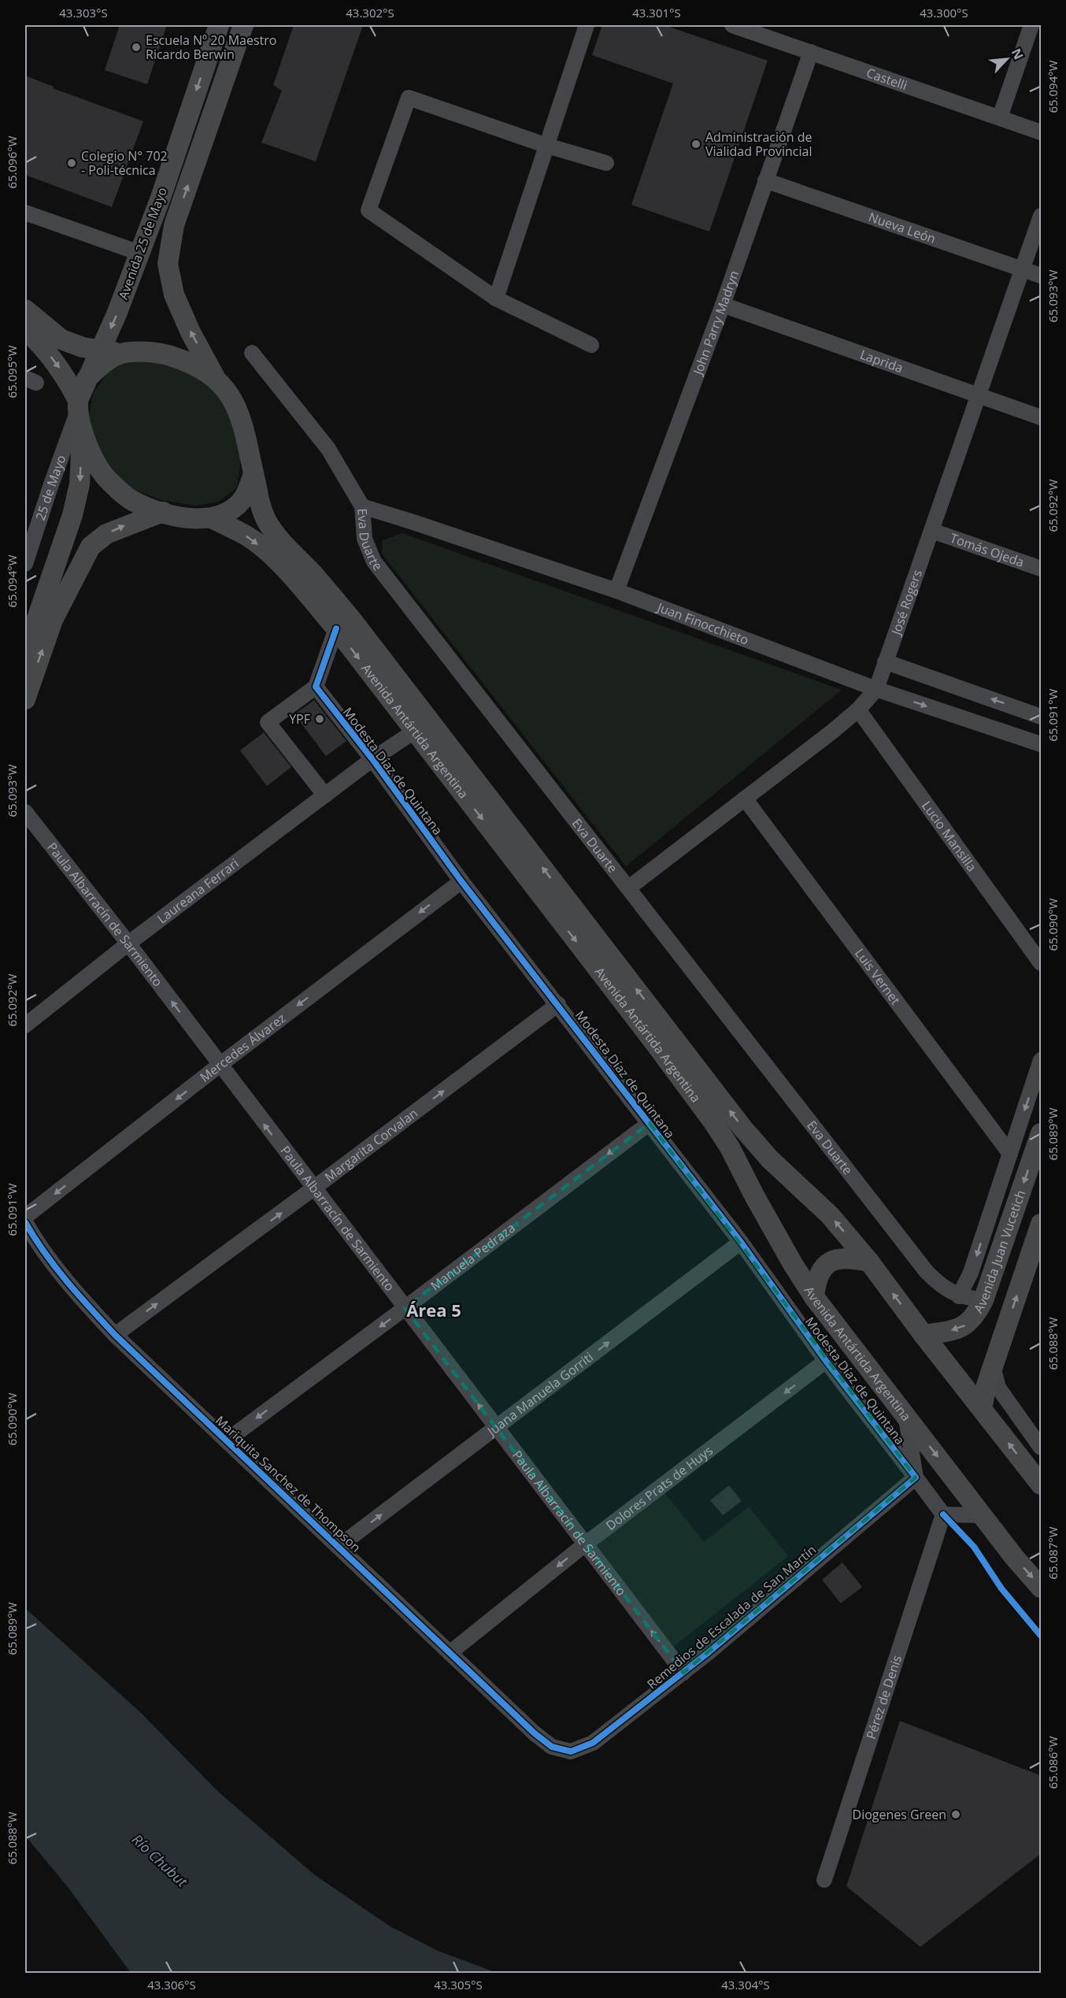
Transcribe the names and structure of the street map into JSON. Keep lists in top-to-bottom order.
{
  "streets": {
    "main road": ["Avenida 25 de Mayo", "Avenida Antártida Argentina", "Avenida Juan Vucetich"],
    "street": [
      "Castelli",
      "Nueva León",
      "John Parry Madryn",
      "Laprida",
      "25 de Mayo",
      "Eva Duarte",
      "Tomás Ojeda",
      "José Rogers",
      "Juan Finocchieto",
      "Modesta Díaz de Quintana",
      "Lucio Mansilla",
      "Laureana Ferrari",
      "Paula Albarracín de Sarmiento",
      "Luis Vernet",
      "Mercedes Álvarez",
      "Margarita Corvalan",
      "Manuela Pedraza",
      "Juana Manuela Gorriti",
      "Mariquita Sanchez de Thompson",
      "Dolores Prats de Huys",
      "Remedios de Escalada de San Martín",
      "Pérez de Denis"
    ]
  },
  "crossings": [
    ["Castelli", "John Parry Madryn"],
    ["Nueva León", "John Parry Madryn"],
    ["Nueva León", "José Rogers"],
    ["Avenida 25 de Mayo", "25 de Mayo"],
    ["Avenida 25 de Mayo", "Avenida Antártida Argentina"],
    ["John Parry Madryn", "Laprida"],
    ["John Parry Madryn", "Juan Finocchieto"],
    ["Laprida", "José Rogers"],
    ["Eva Duarte", "José Rogers"],
    ["Eva Duarte", "Juan Finocchieto"],
    ["Eva Duarte", "Avenida Juan Vucetich"],
    ["Tomás Ojeda", "José Rogers"],
    ["José Rogers", "Juan Finocchieto"],
    ["José Rogers", "Lucio Mansilla"],
    ["José Rogers", "Luis Vernet"],
    ["Avenida Antártida Argentina", "Laureana Ferrari"],
    ["Avenida Antártida Argentina", "Avenida Juan Vucetich"],
    ["Modesta Díaz de Quintana", "Laureana Ferrari"],
    ["Modesta Díaz de Quintana", "Mercedes Álvarez"],
    ["Modesta Díaz de Quintana", "Margarita Corvalan"],
    ["Modesta Díaz de Quintana", "Manuela Pedraza"],
    ["Modesta Díaz de Quintana", "Juana Manuela Gorriti"],
    ["Modesta Díaz de Quintana", "Dolores Prats de Huys"],
    ["Modesta Díaz de Quintana", "Remedios de Escalada de San Martín"],
    ["Modesta Díaz de Quintana", "Pérez de Denis"],
    ["Laureana Ferrari", "Paula Albarracín de Sarmiento"],
    ["Paula Albarracín de Sarmiento", "Mercedes Álvarez"],
    ["Paula Albarracín de Sarmiento", "Margarita Corvalan"],
    ["Paula Albarracín de Sarmiento", "Manuela Pedraza"],
    ["Paula Albarracín de Sarmiento", "Juana Manuela Gorriti"],
    ["Paula Albarracín de Sarmiento", "Dolores Prats de Huys"],
    ["Paula Albarracín de Sarmiento", "Remedios de Escalada de San Martín"],
    ["Margarita Corvalan", "Mariquita Sanchez de Thompson"],
    ["Manuela Pedraza", "Mariquita Sanchez de Thompson"],
    ["Juana Manuela Gorriti", "Mariquita Sanchez de Thompson"],
    ["Mariquita Sanchez de Thompson", "Dolores Prats de Huys"],
    ["Mariquita Sanchez de Thompson", "Remedios de Escalada de San Martín"]
  ],
  "one_way": [
    "Paula Albarracín de Sarmiento",
    "Mercedes Álvarez",
    "Margarita Corvalan",
    "Manuela Pedraza",
    "Juana Manuela Gorriti",
    "Dolores Prats de Huys"
  ],
  "districts": ["Área 5"],
  "water": ["Río Chubut"],
  "places": [
    "Escuela Nº 20 Maestro Ricardo Berwin",
    "Administración de Vialidad Provincial",
    "Colegio N° 702 - Poli-técnica",
    "YPF",
    "Diogenes Green"
  ],
  "north": "top right",
  "coordinates": [
    "43.303°S",
    "43.302°S",
    "43.301°S",
    "43.300°S",
    "65.094°W",
    "65.096°W",
    "65.093°W",
    "65.095°W",
    "65.092°W",
    "65.091°W",
    "65.090°W",
    "65.089°W",
    "65.088°W",
    "65.087°W",
    "65.086°W",
    "43.306°S",
    "43.305°S",
    "43.304°S"
  ]
}
